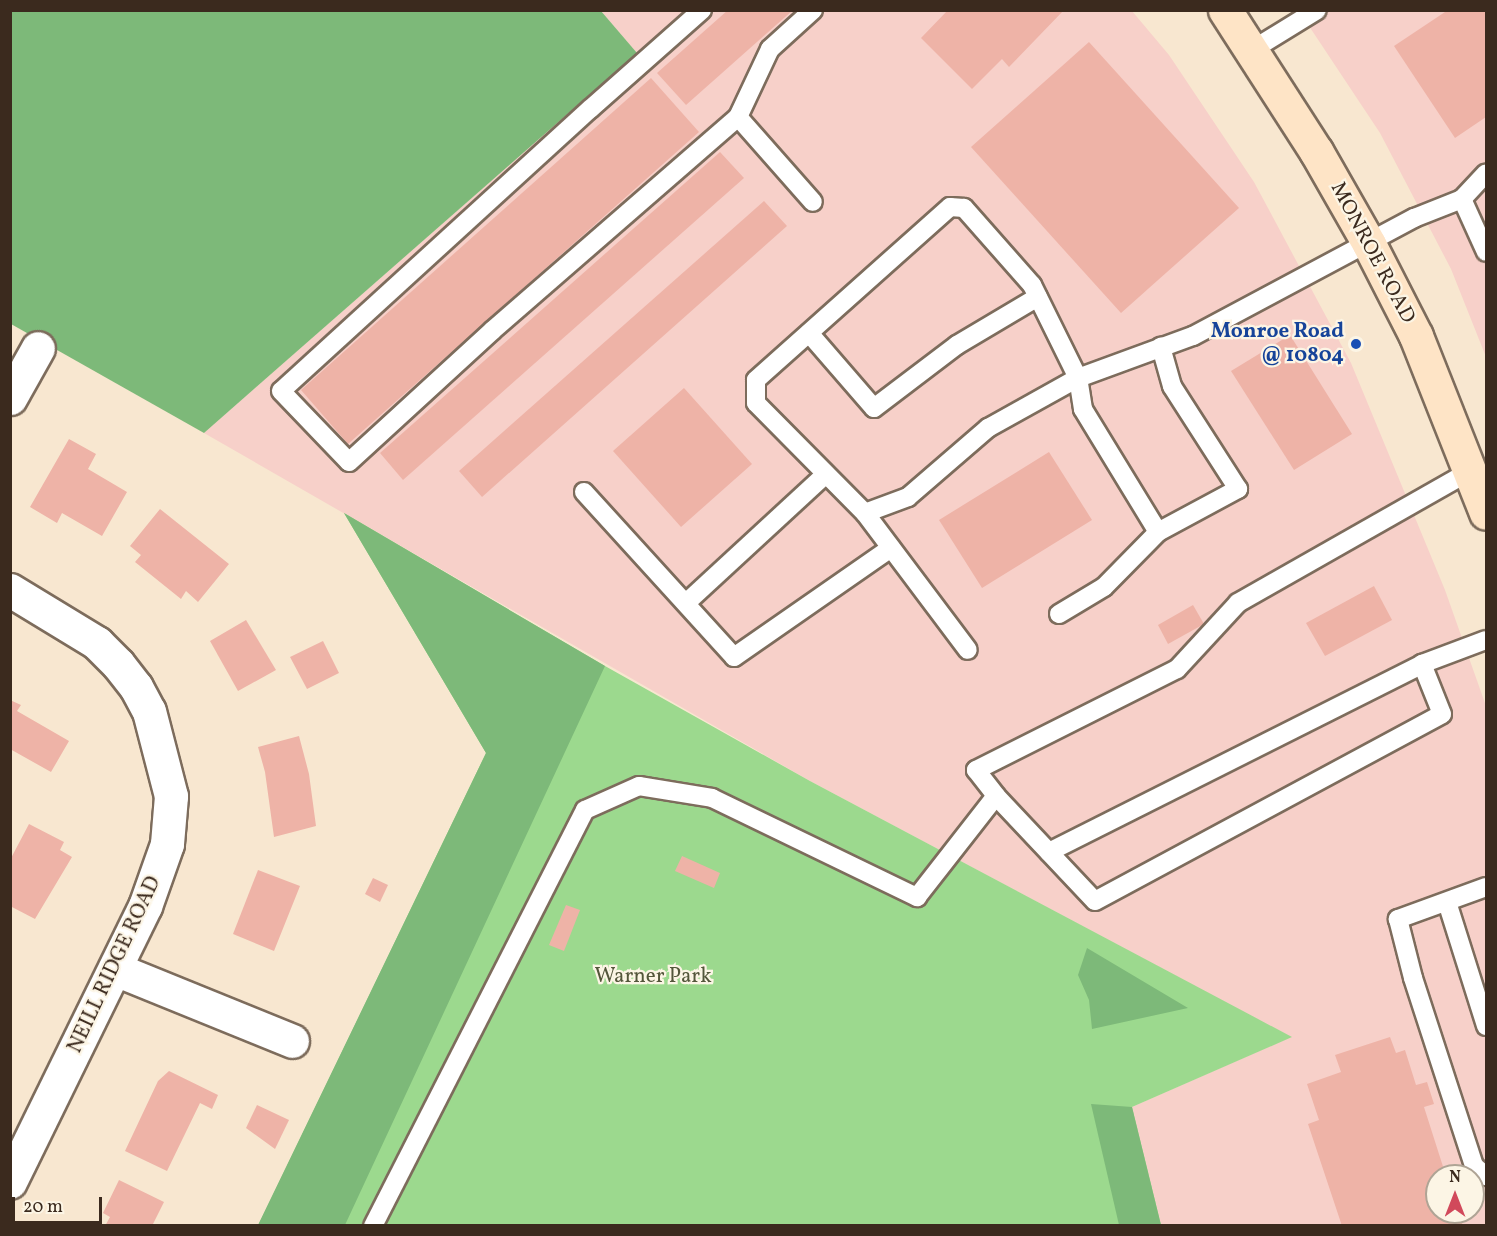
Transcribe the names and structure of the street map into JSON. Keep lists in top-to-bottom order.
{
  "streets": {
    "main road": ["MONROE ROAD"],
    "street": ["NEILL RIDGE ROAD"]
  },
  "parks": ["Warner Park"],
  "places": ["Monroe Road @ 10804"],
  "scale_bar": "20 m",
  "north": "top"
}
